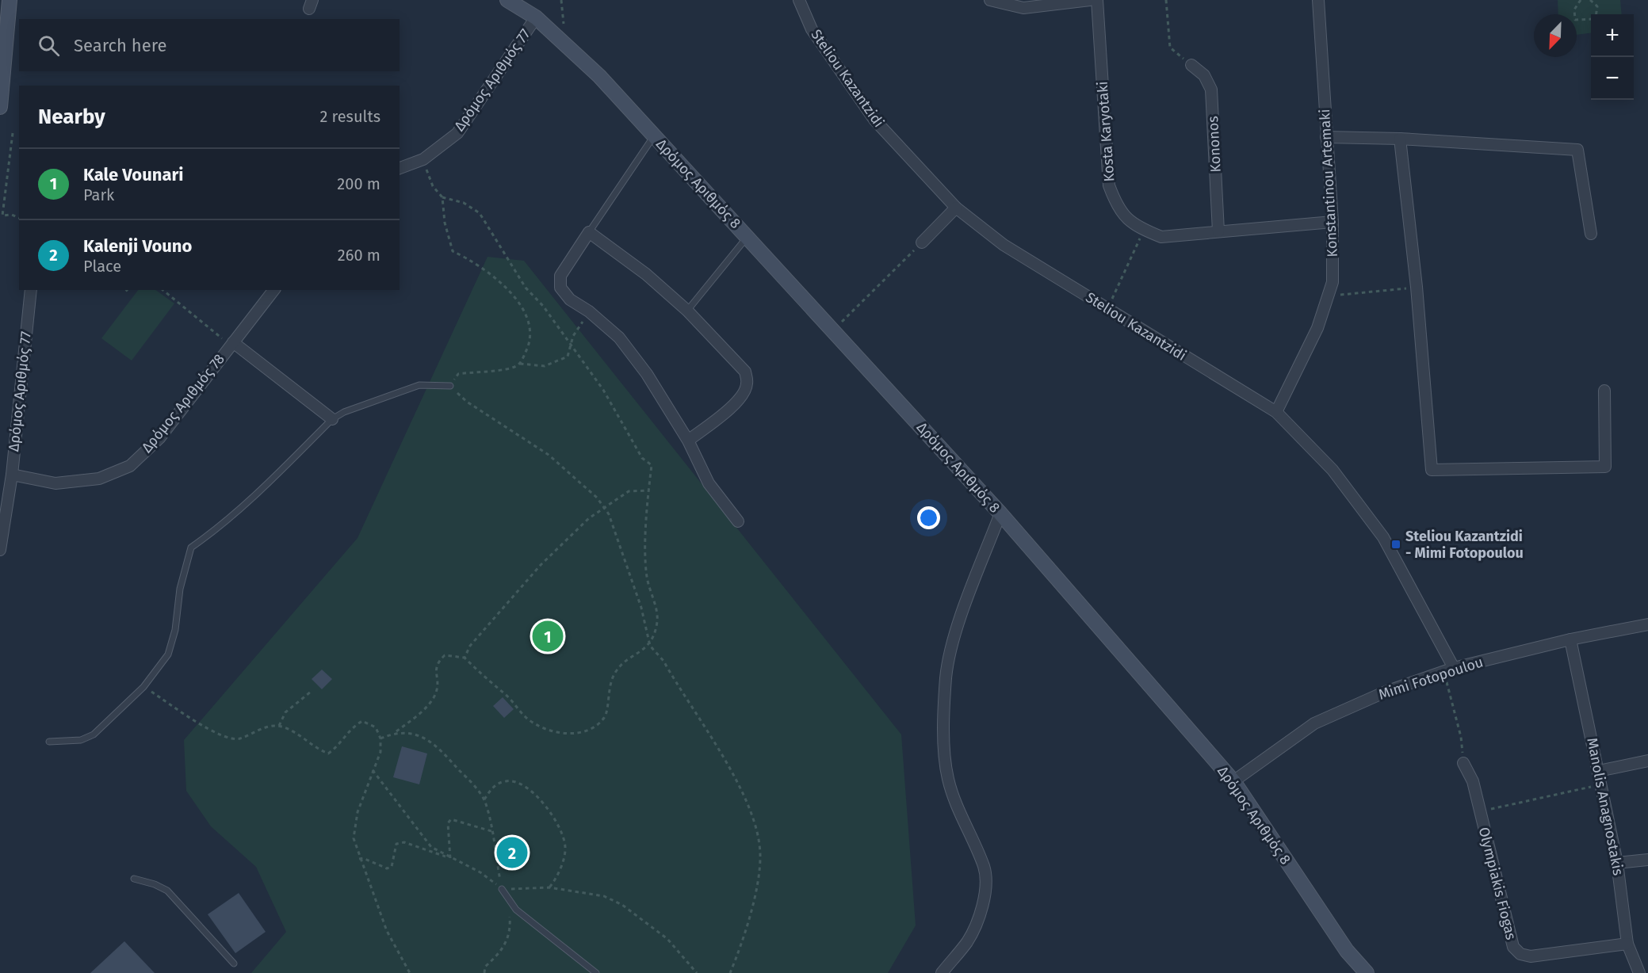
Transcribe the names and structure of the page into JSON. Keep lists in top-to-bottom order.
{
  "streets": {
    "street": [
      "Steliou Kazantzidi",
      "Δρόμος Αριθμός 77",
      "Kosta Karyotaki",
      "Kononos",
      "Konstantinou Artemaki",
      "Δρόμος Αριθμός 8",
      "Δρόμος Αριθμός 78",
      "Mimi Fotopoulou",
      "Manolis Anagnostakis",
      "Olympiakis Fiogas"
    ]
  },
  "crossings": [
    ["Steliou Kazantzidi", "Konstantinou Artemaki"],
    ["Steliou Kazantzidi", "Mimi Fotopoulou"],
    ["Δρόμος Αριθμός 77", "Δρόμος Αριθμός 8"],
    ["Δρόμος Αριθμός 77", "Δρόμος Αριθμός 78"],
    ["Kosta Karyotaki", "Kononos"],
    ["Kosta Karyotaki", "Konstantinou Artemaki"],
    ["Δρόμος Αριθμός 8", "Mimi Fotopoulou"],
    ["Mimi Fotopoulou", "Manolis Anagnostakis"],
    ["Manolis Anagnostakis", "Olympiakis Fiogas"]
  ],
  "places": {
    "transit": ["Steliou Kazantzidi - Mimi Fotopoulou"]
  },
  "north": "bottom left",
  "page": {
    "map_buttons": ["+", "−"],
    "search": "Search here",
    "heading": ["Nearby", "2 results"],
    "list": [
      {
        "mark": "1",
        "name": "Kale Vounari",
        "note": "Park",
        "value": "200 m"
      },
      {
        "mark": "2",
        "name": "Kalenji Vouno",
        "note": "Place",
        "value": "260 m"
      }
    ],
    "pins": ["1", "2"]
  }
}
